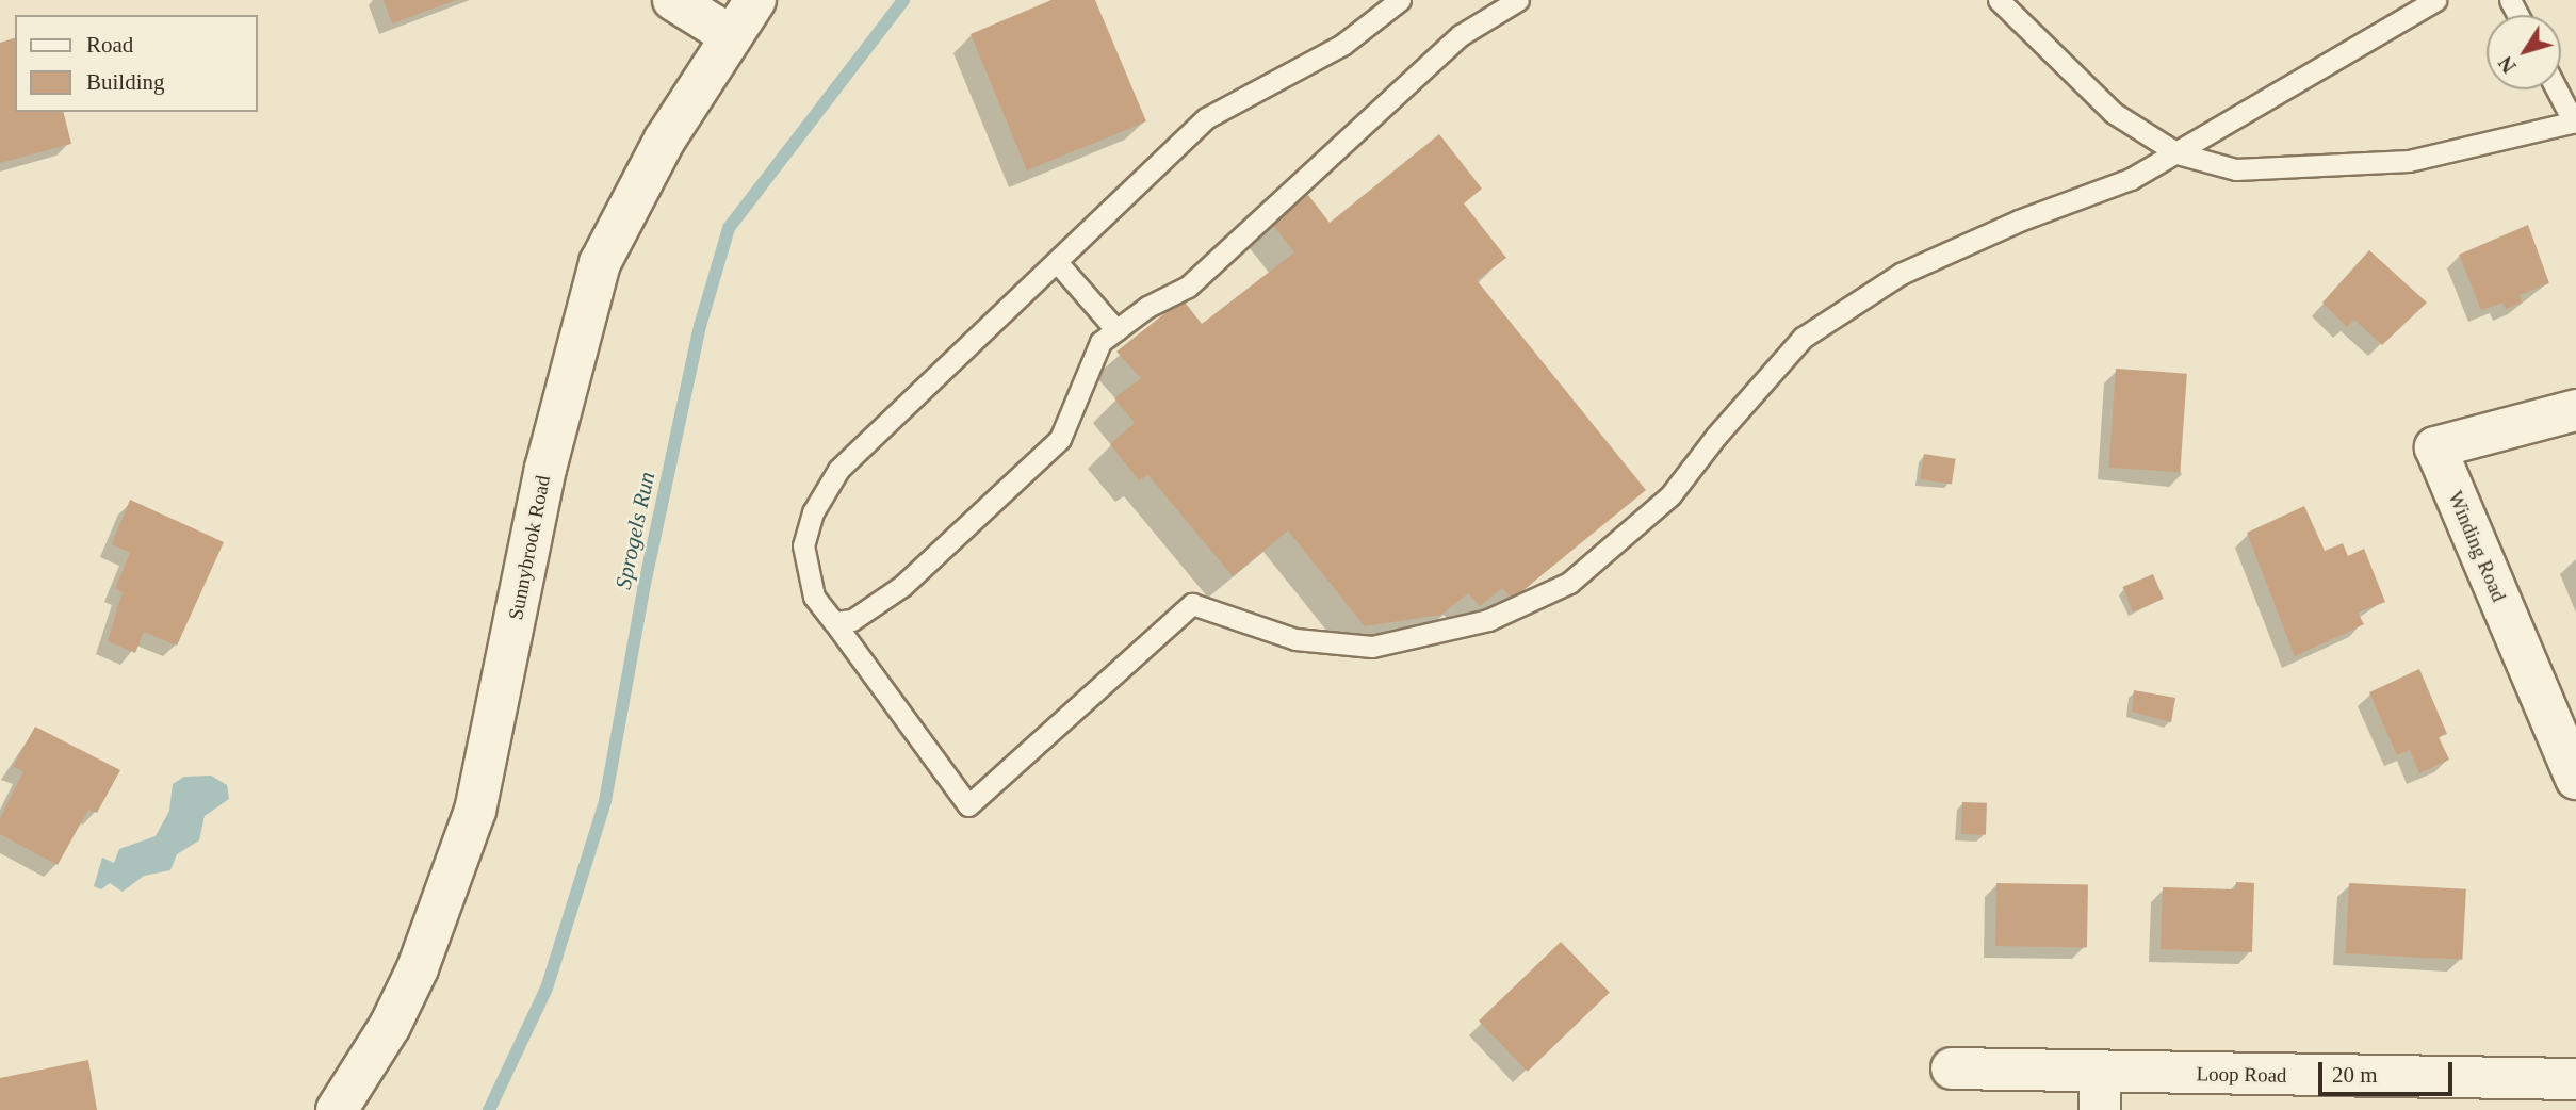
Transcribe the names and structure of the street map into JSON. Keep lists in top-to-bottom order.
{
  "streets": {
    "street": ["Winding Road", "Sunnybrook Road", "Loop Road"]
  },
  "water": ["Sprogels Run"],
  "legend": ["Road", "Building"],
  "scale_bar": "20 m",
  "north": "bottom left"
}
